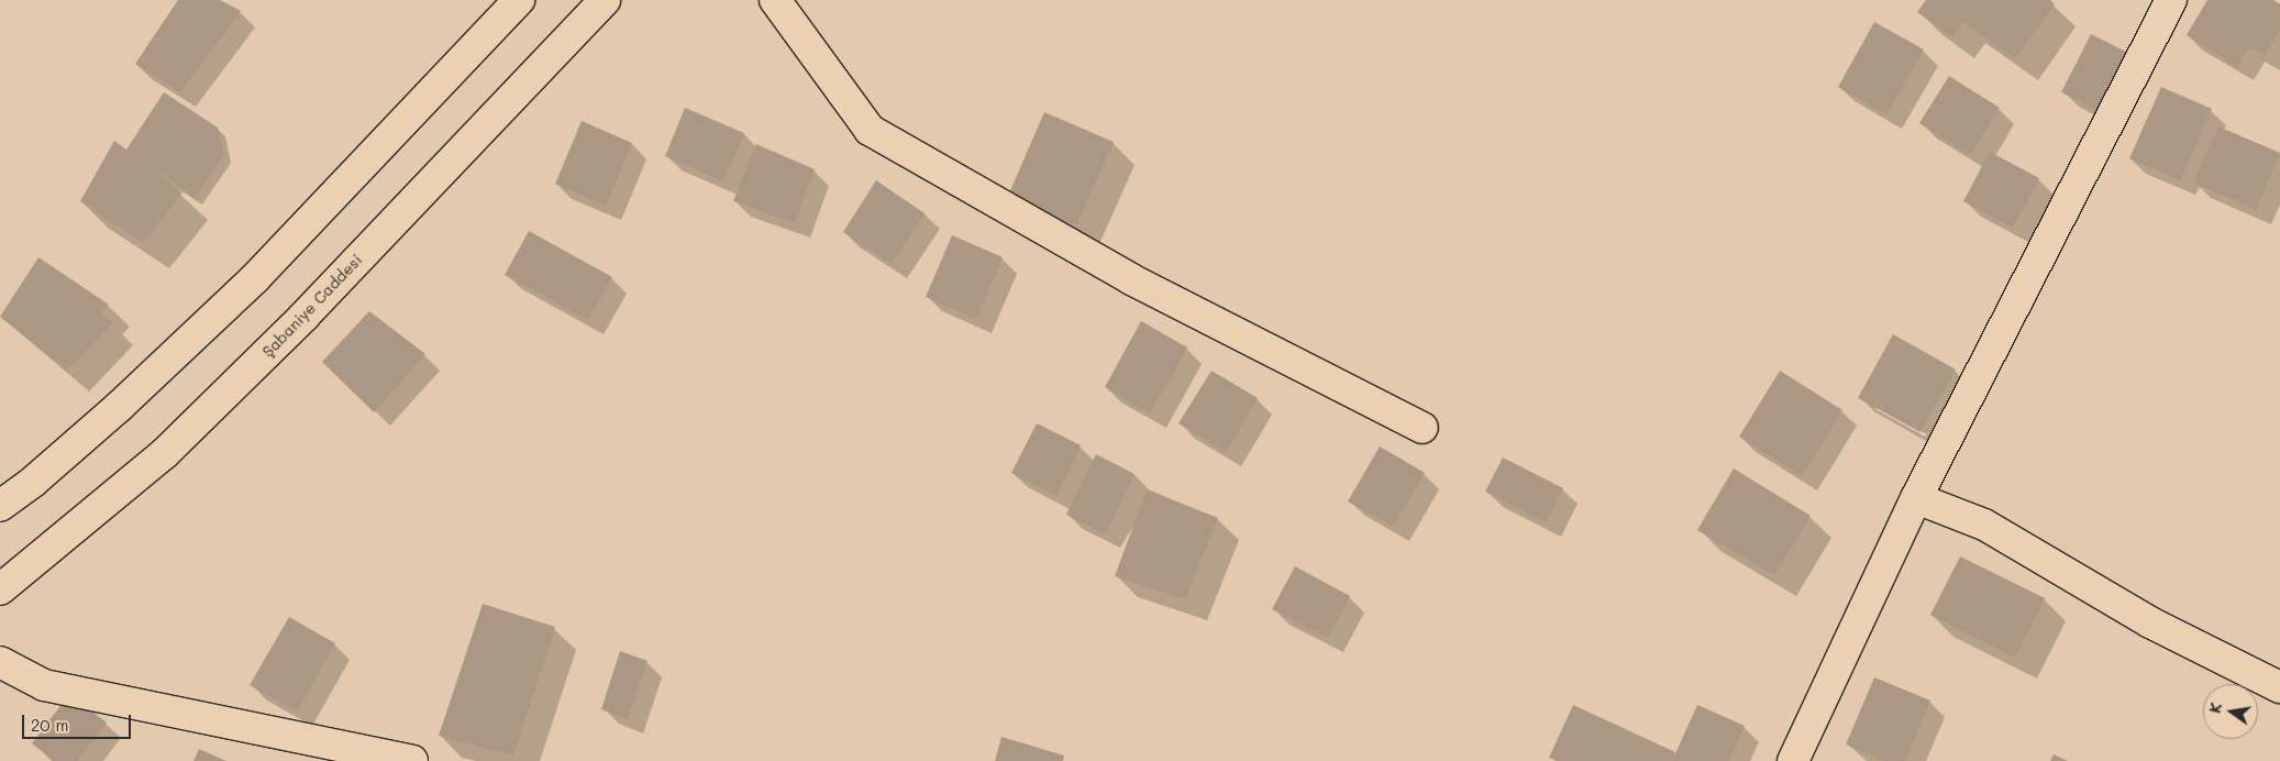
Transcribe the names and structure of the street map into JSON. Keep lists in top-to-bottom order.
{
  "streets": {
    "main road": ["Şabaniye Caddesi"]
  },
  "scale_bar": "20 m",
  "north": "left"
}
